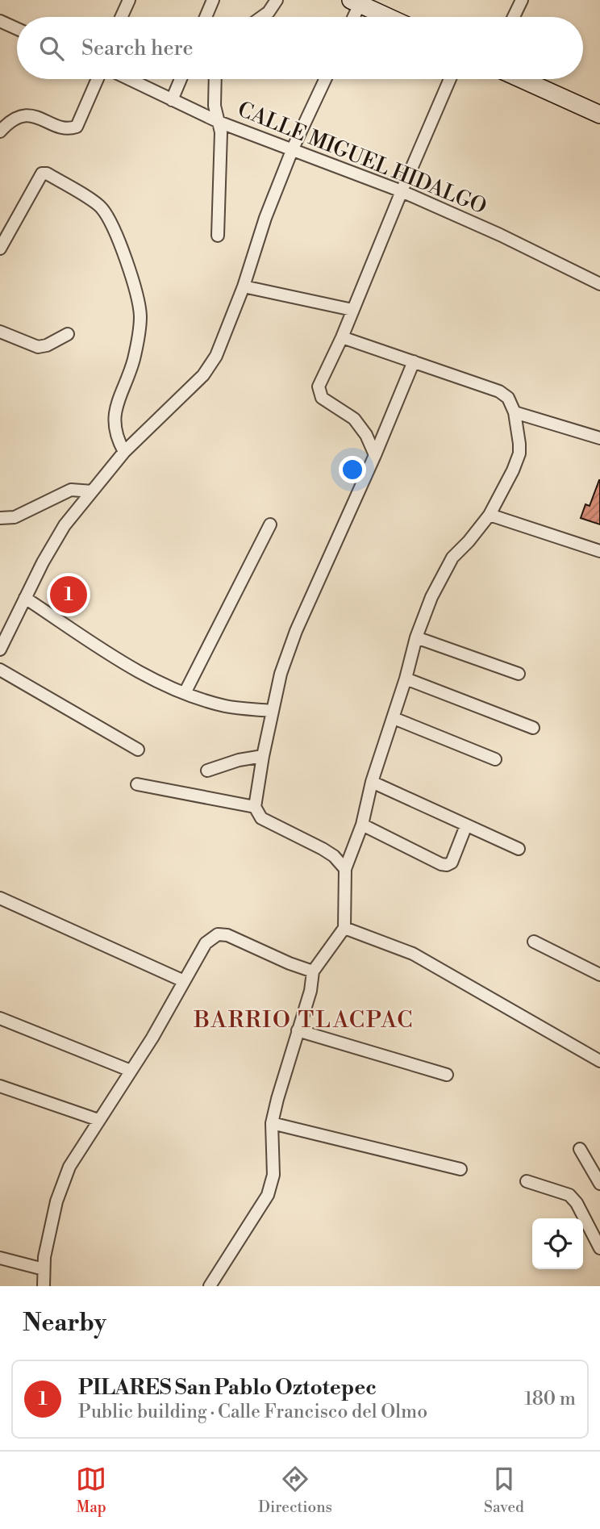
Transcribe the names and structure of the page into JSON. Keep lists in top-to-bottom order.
{
  "streets": {
    "street": ["CALLE MIGUEL HIDALGO"]
  },
  "districts": ["BARRIO TLACPAC"],
  "page": {
    "search": "Search here",
    "pins": "1",
    "heading": "Nearby",
    "list": [
      {
        "mark": "1",
        "name": "PILARES San Pablo Oztotepec",
        "note": "Public building · Calle Francisco del Olmo",
        "value": "180 m"
      }
    ],
    "nav": ["Map", "Directions", "Saved"]
  }
}
